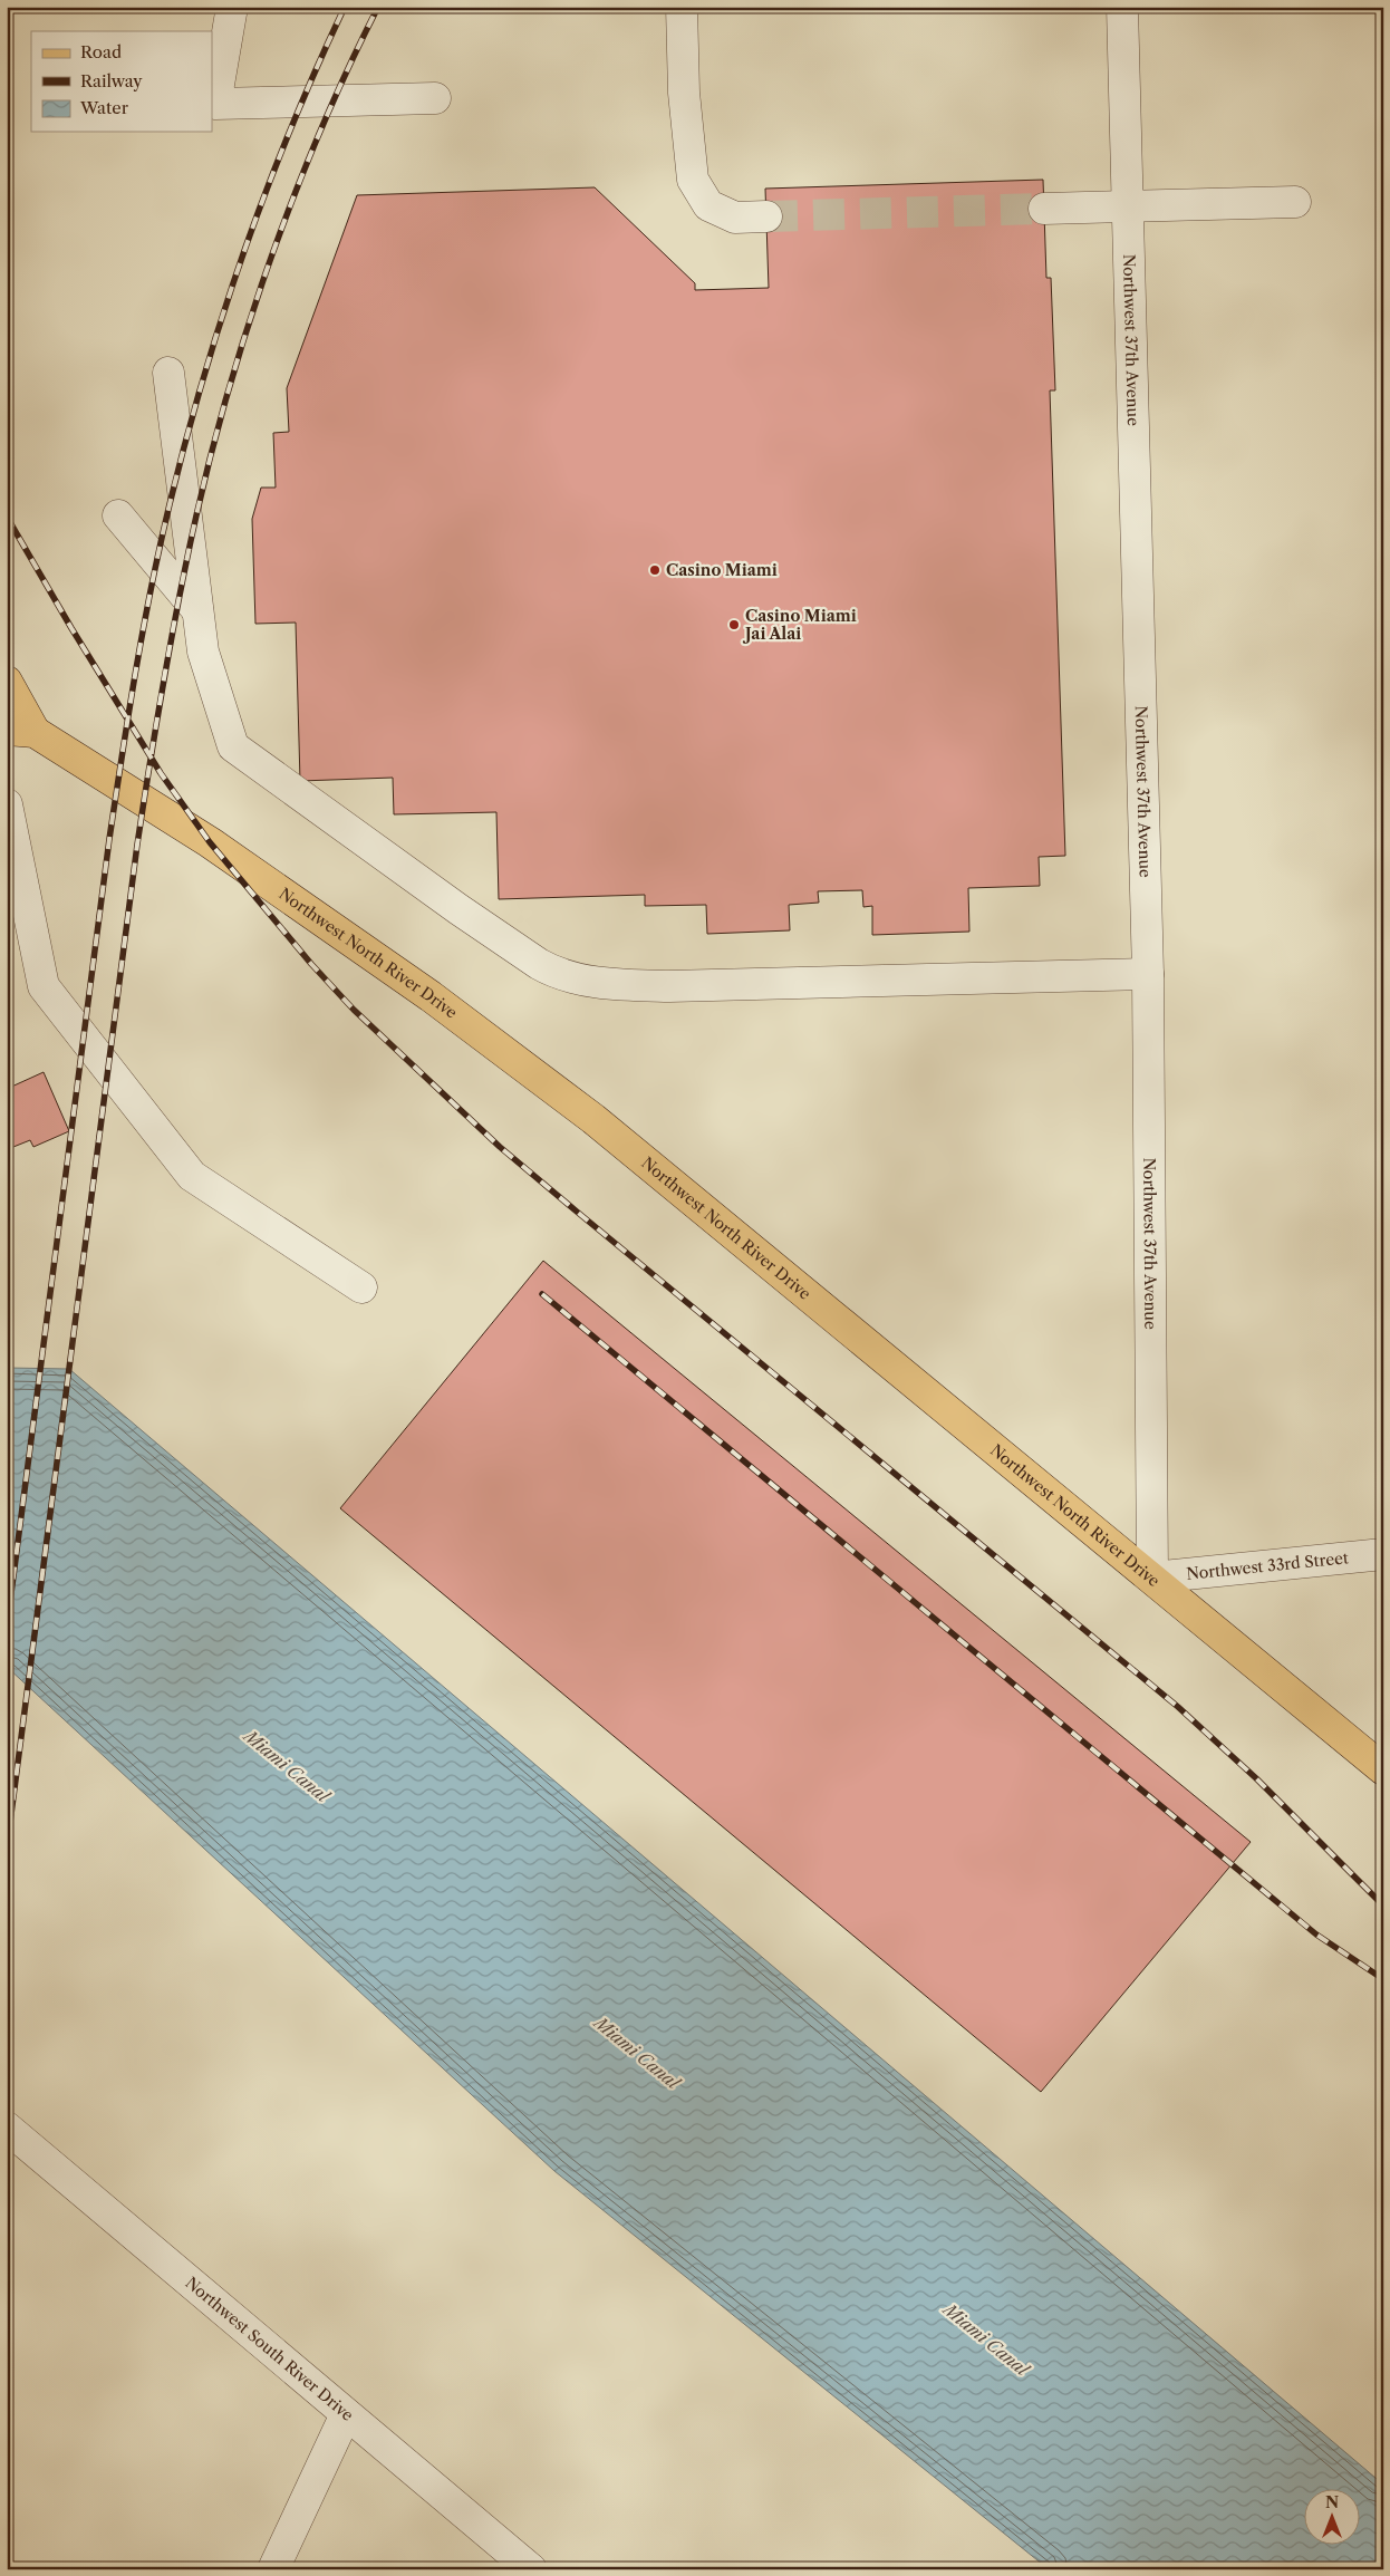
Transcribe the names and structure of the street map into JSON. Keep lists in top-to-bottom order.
{
  "streets": {
    "main road": ["Northwest North River Drive"],
    "street": ["Northwest 37th Avenue", "Northwest 33rd Street", "Northwest South River Drive"]
  },
  "crossings": [
    ["Northwest 37th Avenue", "Northwest North River Drive"],
    ["Northwest 37th Avenue", "Northwest 33rd Street"],
    ["Northwest North River Drive", "Northwest 33rd Street"]
  ],
  "water": ["Miami Canal"],
  "places": ["Casino Miami", "Casino Miami Jai Alai"],
  "legend": ["Road", "Railway", "Water"],
  "north": "top"
}
